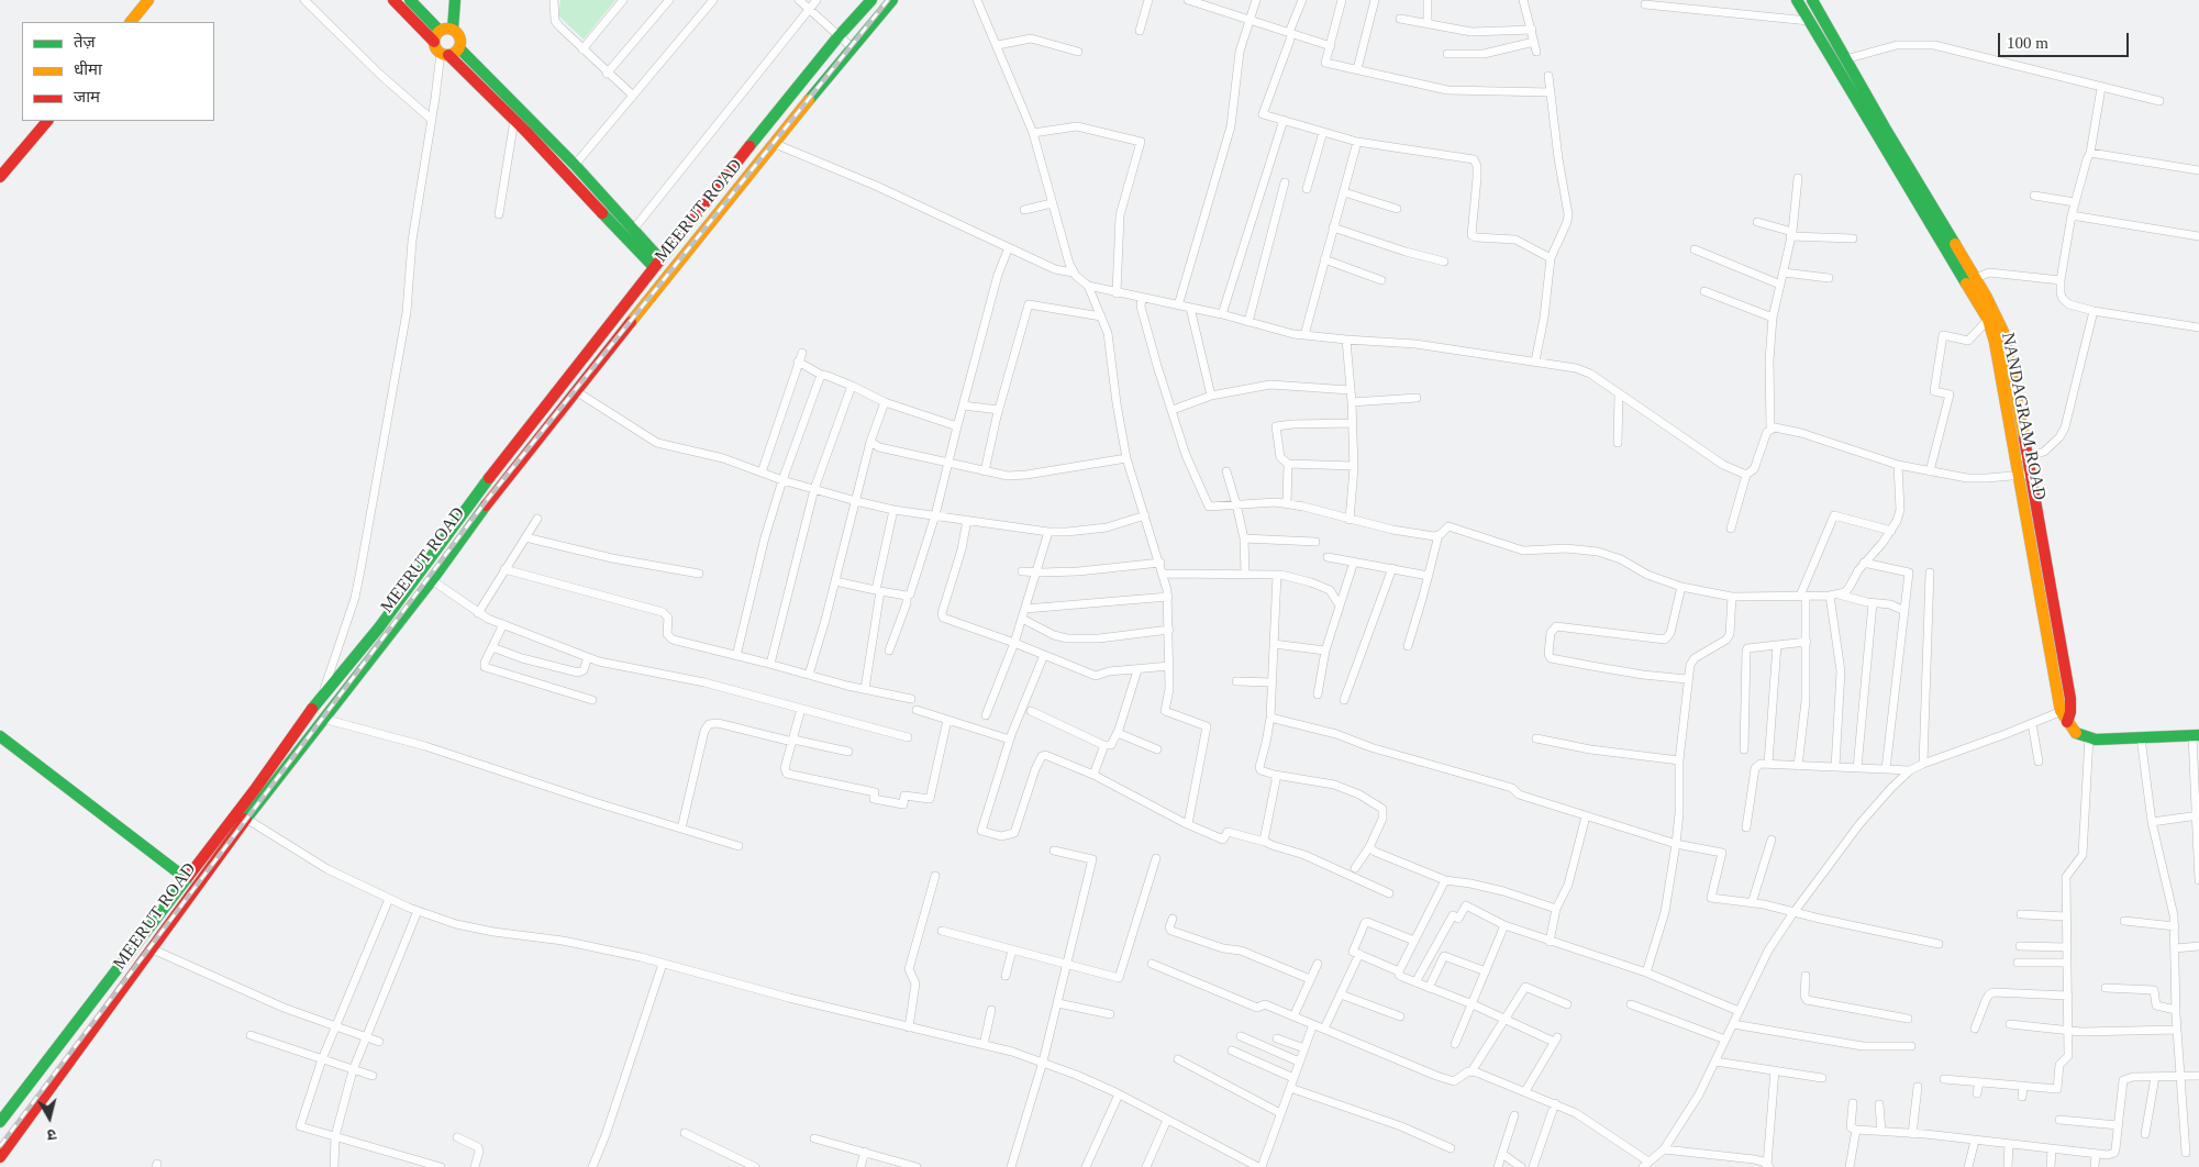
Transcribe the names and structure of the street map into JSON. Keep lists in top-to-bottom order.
{
  "streets": {
    "main road": ["MEERUT ROAD", "NANDAGRAM ROAD"]
  },
  "legend": ["तेज़", "धीमा", "जाम"],
  "scale_bar": "100 m",
  "north": "bottom"
}
